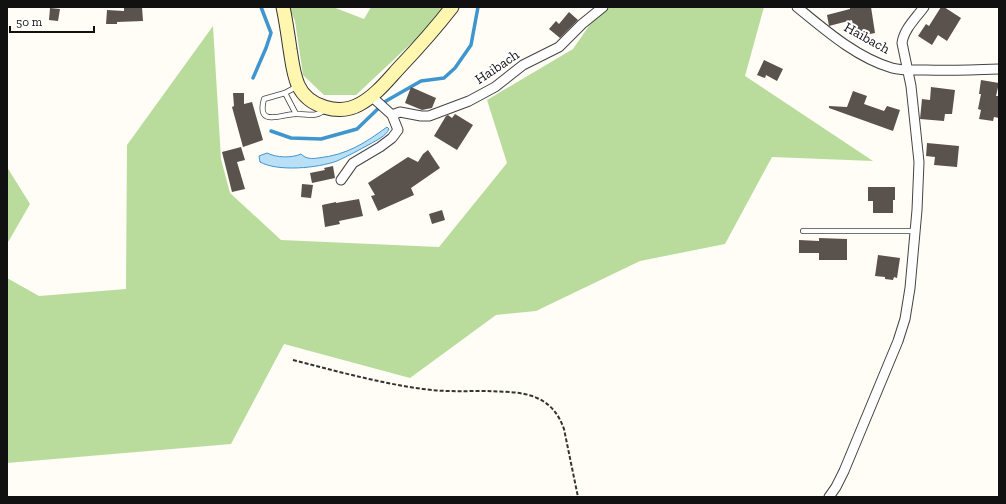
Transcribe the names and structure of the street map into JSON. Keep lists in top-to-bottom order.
{
  "streets": {
    "street": ["Haibach"]
  },
  "scale_bar": "50 m"
}
